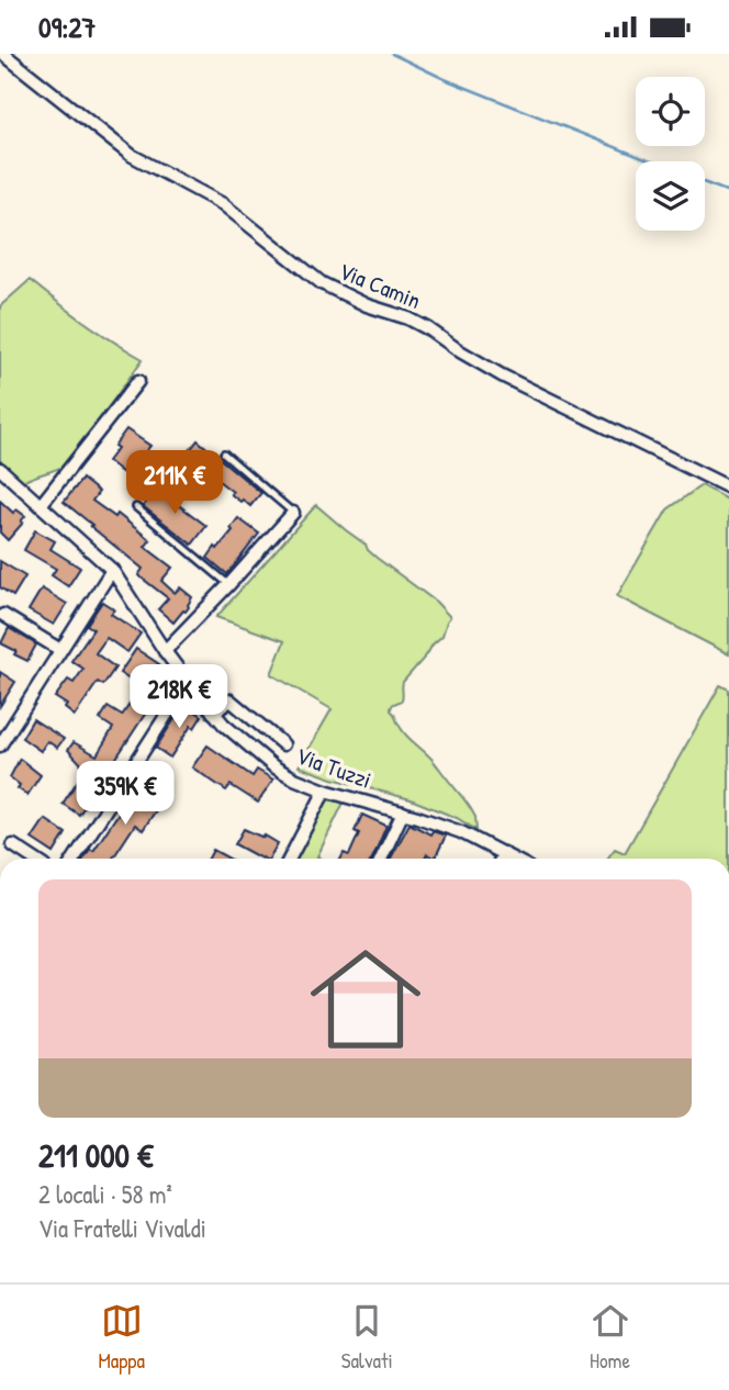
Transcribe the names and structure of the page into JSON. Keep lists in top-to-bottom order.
{
  "streets": {
    "street": ["Via Camin", "Via Tuzzi"]
  },
  "page": {
    "status": "09:27",
    "price": ["211K €", "218K €", "359K €"],
    "list": [
      {
        "name": "211 000 €",
        "note": "2 locali · 58 m² · Via Fratelli Vivaldi"
      }
    ],
    "tabs": ["Mappa", "Salvati", "Home"]
  }
}
